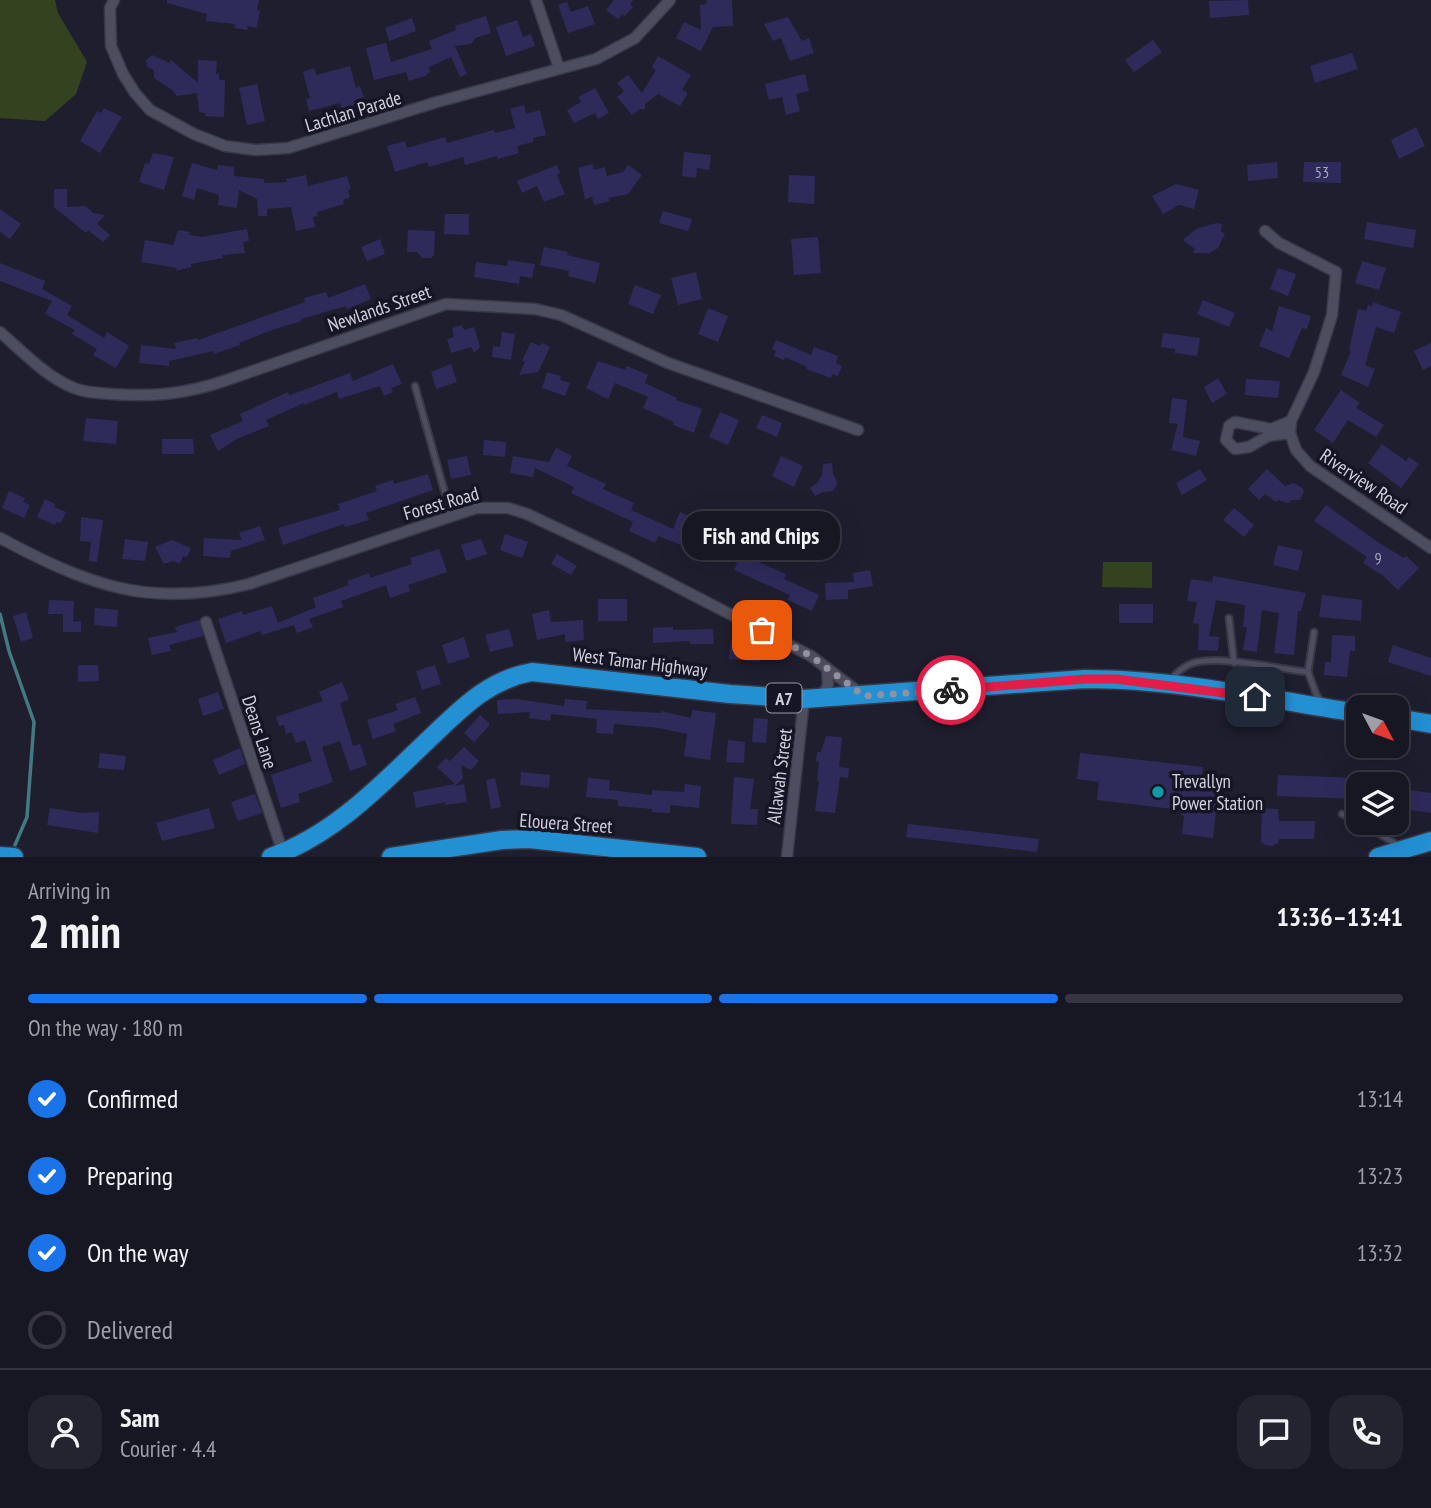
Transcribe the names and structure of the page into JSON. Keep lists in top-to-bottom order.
{
  "streets": {
    "highway": ["West Tamar Highway", "A7", "Elouera Street"],
    "street": [
      "Lachlan Parade",
      "Newlands Street",
      "Riverview Road",
      "Forest Road",
      "Deans Lane",
      "Allawah Street"
    ]
  },
  "crossings": [
    ["Forest Road", "West Tamar Highway"],
    ["Forest Road", "Allawah Street"],
    ["West Tamar Highway", "Deans Lane"],
    ["West Tamar Highway", "Allawah Street"]
  ],
  "places": ["Fish and Chips", "Trevallyn Power Station"],
  "house_numbers": ["53", "9"],
  "north": "bottom right",
  "page": {
    "bubble": "Fish and Chips",
    "heading": ["2 min", "Arriving in", "13:36–13:41"],
    "panel": ["Sam", "Courier · 4.4"],
    "bar": "On the way · 180 m",
    "list": [
      ["Confirmed", "13:14"],
      ["Preparing", "13:23"],
      ["On the way", "13:32"],
      "Delivered"
    ]
  }
}
